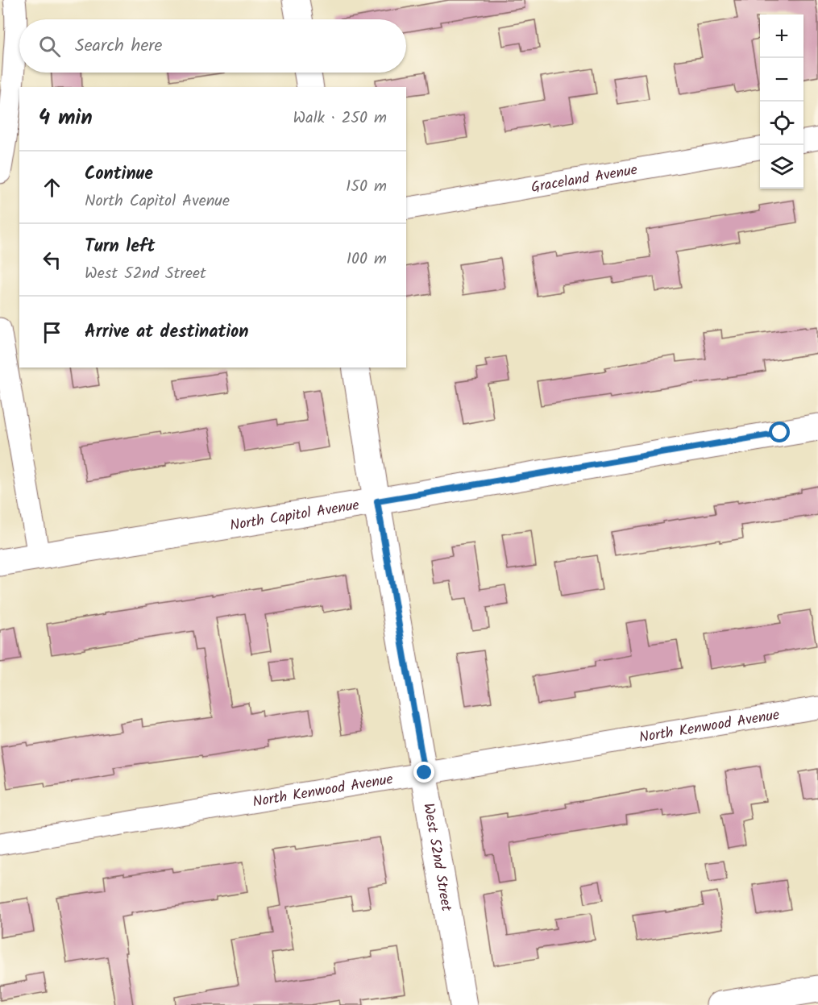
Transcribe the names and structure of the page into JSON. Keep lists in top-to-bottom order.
{
  "streets": {
    "main road": ["North Capitol Avenue", "West 52nd Street"],
    "street": ["Graceland Avenue", "North Kenwood Avenue"]
  },
  "crossings": [
    ["North Capitol Avenue", "West 52nd Street"],
    ["North Kenwood Avenue", "West 52nd Street"]
  ],
  "page": {
    "map_buttons": ["+", "−"],
    "search": "Search here",
    "heading": ["4 min", "Walk · 250 m"],
    "list": [
      ["Continue", "North Capitol Avenue", "150 m"],
      ["Turn left", "West 52nd Street", "100 m"],
      "Arrive at destination"
    ]
  }
}
